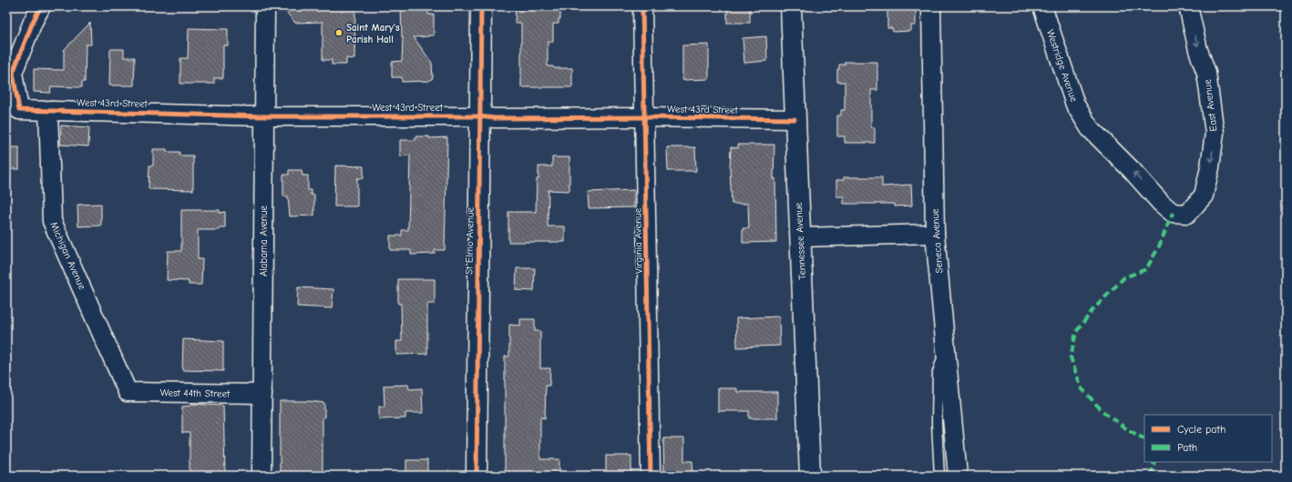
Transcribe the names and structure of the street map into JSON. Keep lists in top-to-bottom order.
{
  "streets": {
    "street": [
      "Westridge Avenue",
      "West 43rd Street",
      "East Avenue",
      "Alabama Avenue",
      "St Elmo Avenue",
      "Virginia Avenue",
      "Tennessee Avenue",
      "Seneca Avenue",
      "Michigan Avenue",
      "West 44th Street"
    ]
  },
  "crossings": [
    ["Westridge Avenue", "East Avenue"],
    ["West 43rd Street", "Alabama Avenue"],
    ["West 43rd Street", "St Elmo Avenue"],
    ["West 43rd Street", "Virginia Avenue"],
    ["West 43rd Street", "Tennessee Avenue"],
    ["West 43rd Street", "Michigan Avenue"],
    ["Alabama Avenue", "West 44th Street"],
    ["Michigan Avenue", "West 44th Street"]
  ],
  "one_way": ["Westridge Avenue"],
  "places": ["Saint Mary's Parish Hall"],
  "legend": ["Cycle path", "Path"]
}
